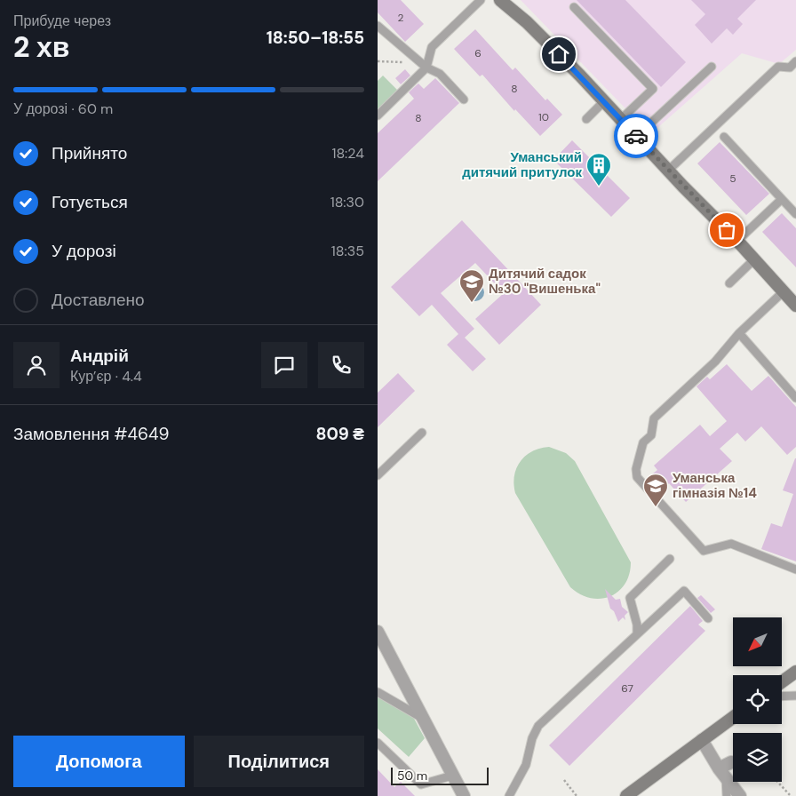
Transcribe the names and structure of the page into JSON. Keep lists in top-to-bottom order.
{
  "places": {
    "building": ["Уманський дитячий притулок"],
    "school or university": ["Дитячий садок №30 \"Вишенька\"", "Уманська гімназія №14"]
  },
  "house_numbers": [
    "2",
    "6",
    "8",
    "10",
    "8",
    "5",
    "67"
  ],
  "scale_bar": "50 m",
  "north": "bottom left",
  "page": {
    "heading": ["2 хв", "Прибуде через", "18:50–18:55"],
    "panel": [
      "Андрій",
      "Кур’єр · 4.4",
      "Замовлення #4649",
      "809 ₴"
    ],
    "bar": "У дорозі · 60 m",
    "list": [
      ["Прийнято", "18:24"],
      ["Готується", "18:30"],
      ["У дорозі", "18:35"],
      "Доставлено"
    ],
    "buttons": ["Допомога", "Поділитися"],
    "scale": "50 m"
  }
}
